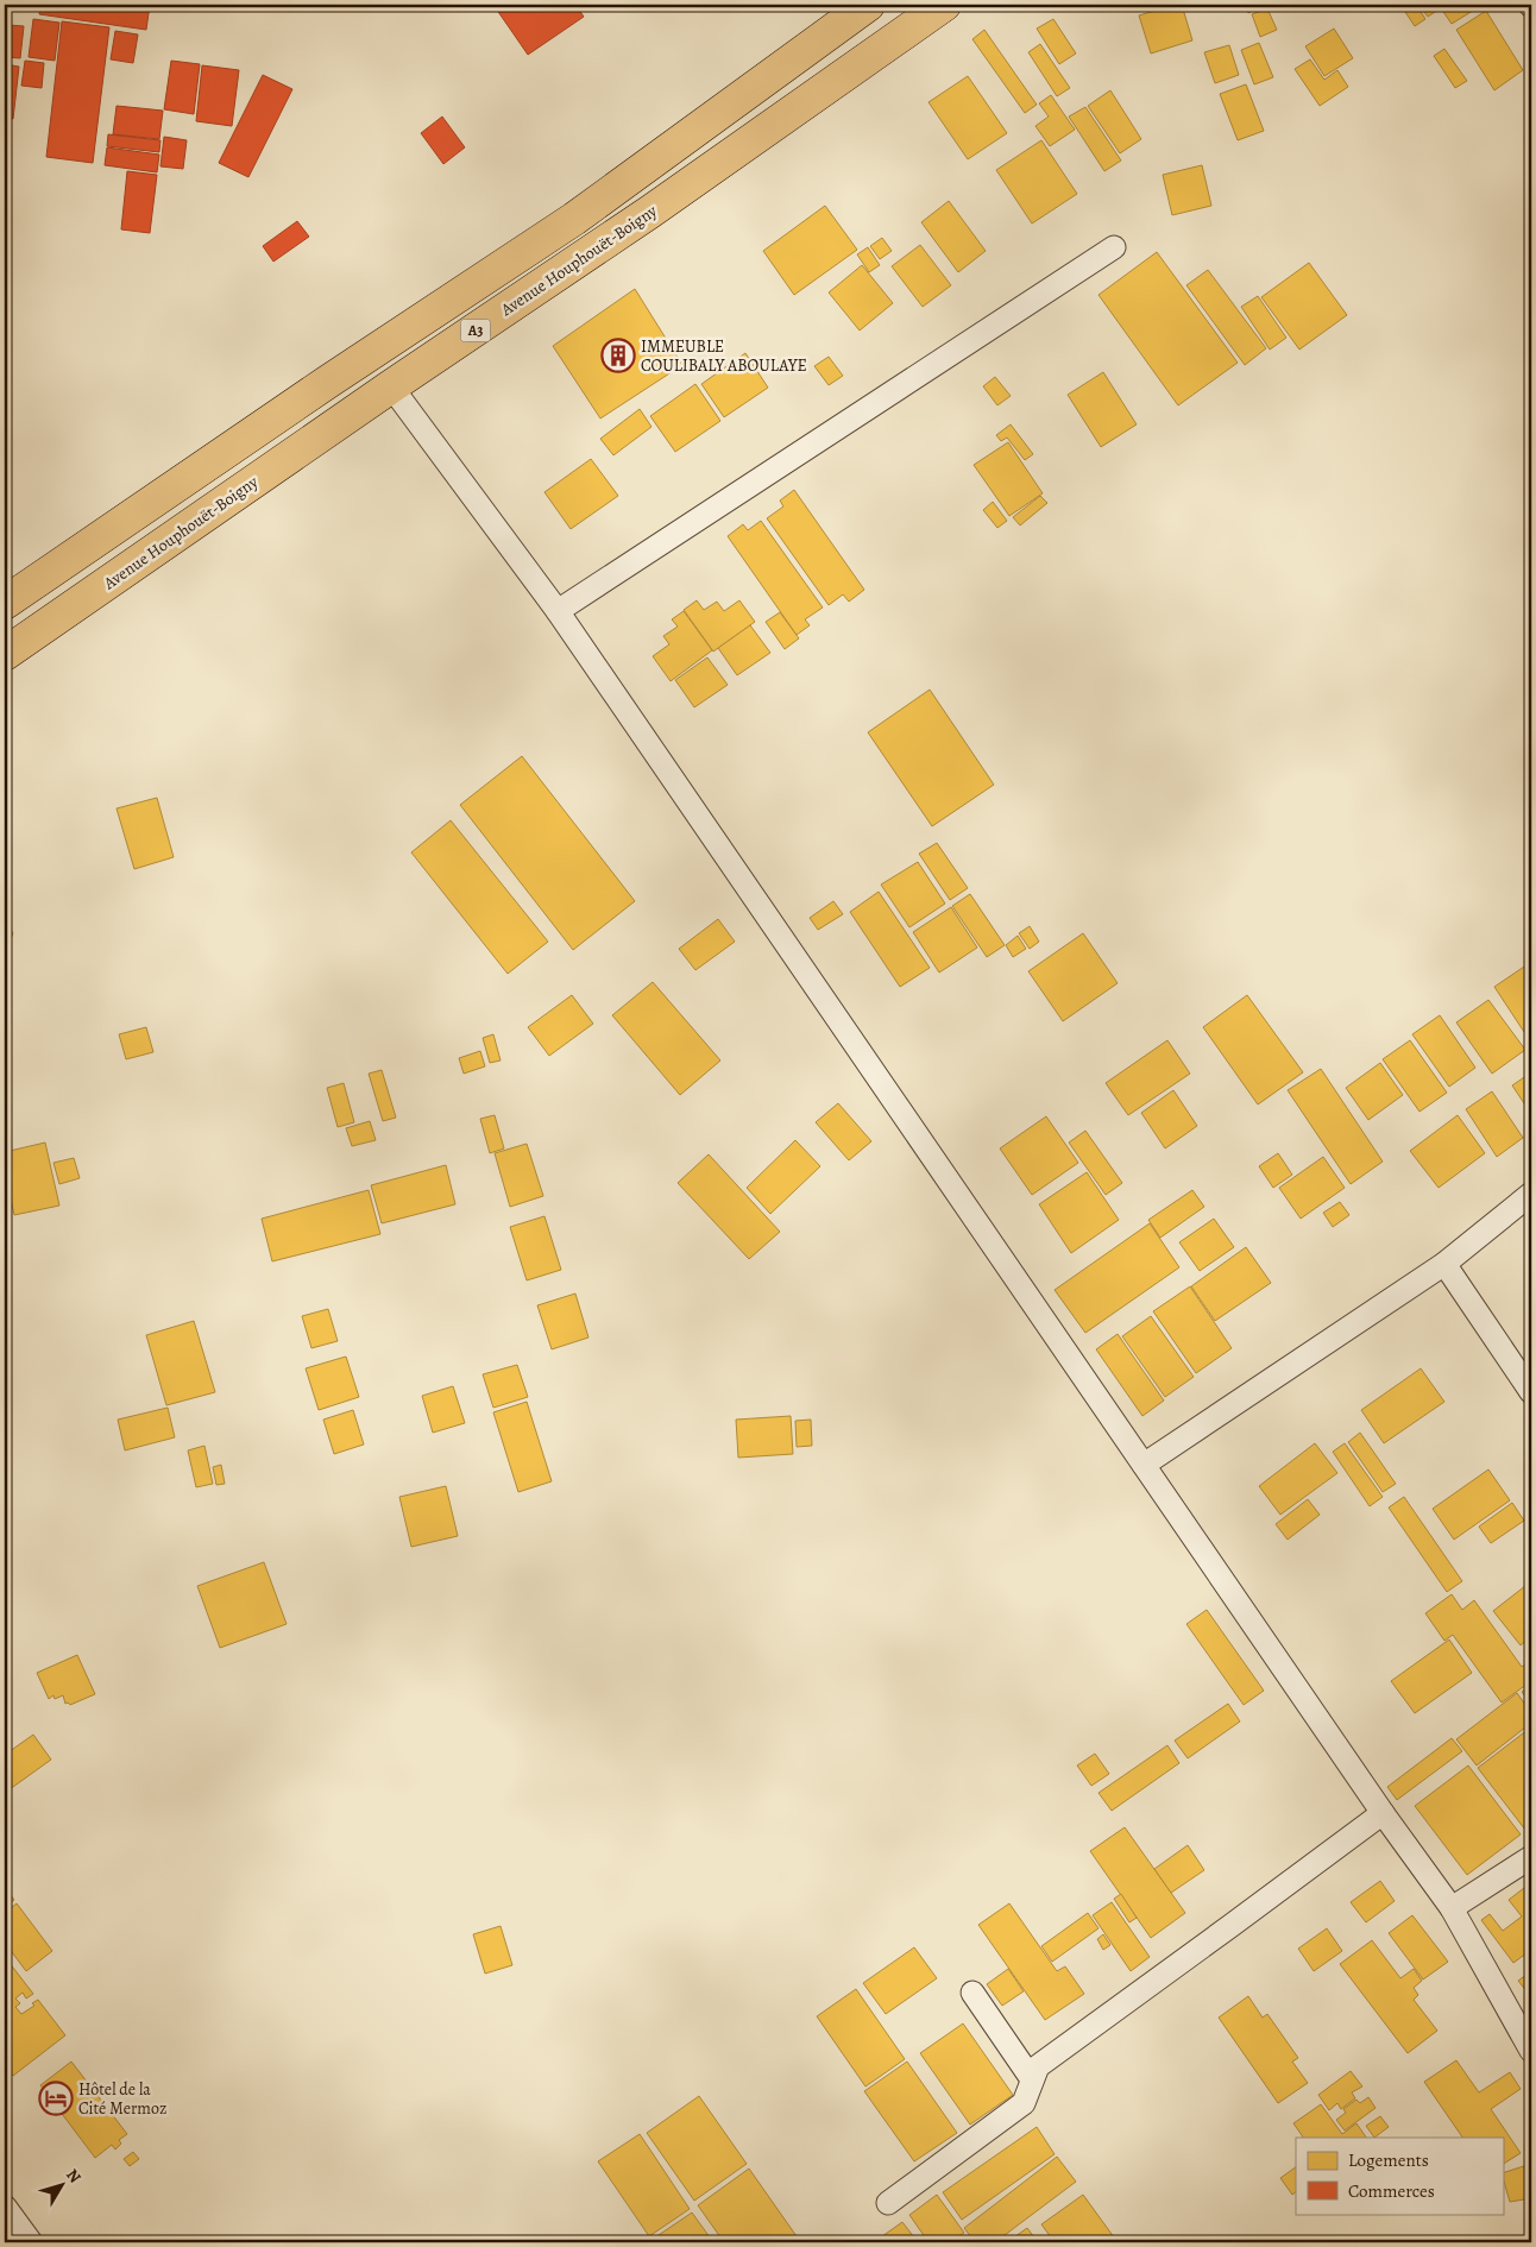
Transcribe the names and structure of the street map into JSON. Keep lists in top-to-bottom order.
{
  "streets": {
    "highway": ["Avenue Houphouët-Boigny", "A3"]
  },
  "places": {
    "building": ["IMMEUBLE COULIBALY ABOULAYE"],
    "hotel": ["Hôtel de la Cité Mermoz"]
  },
  "legend": ["Logements", "Commerces"],
  "north": "top right"
}
